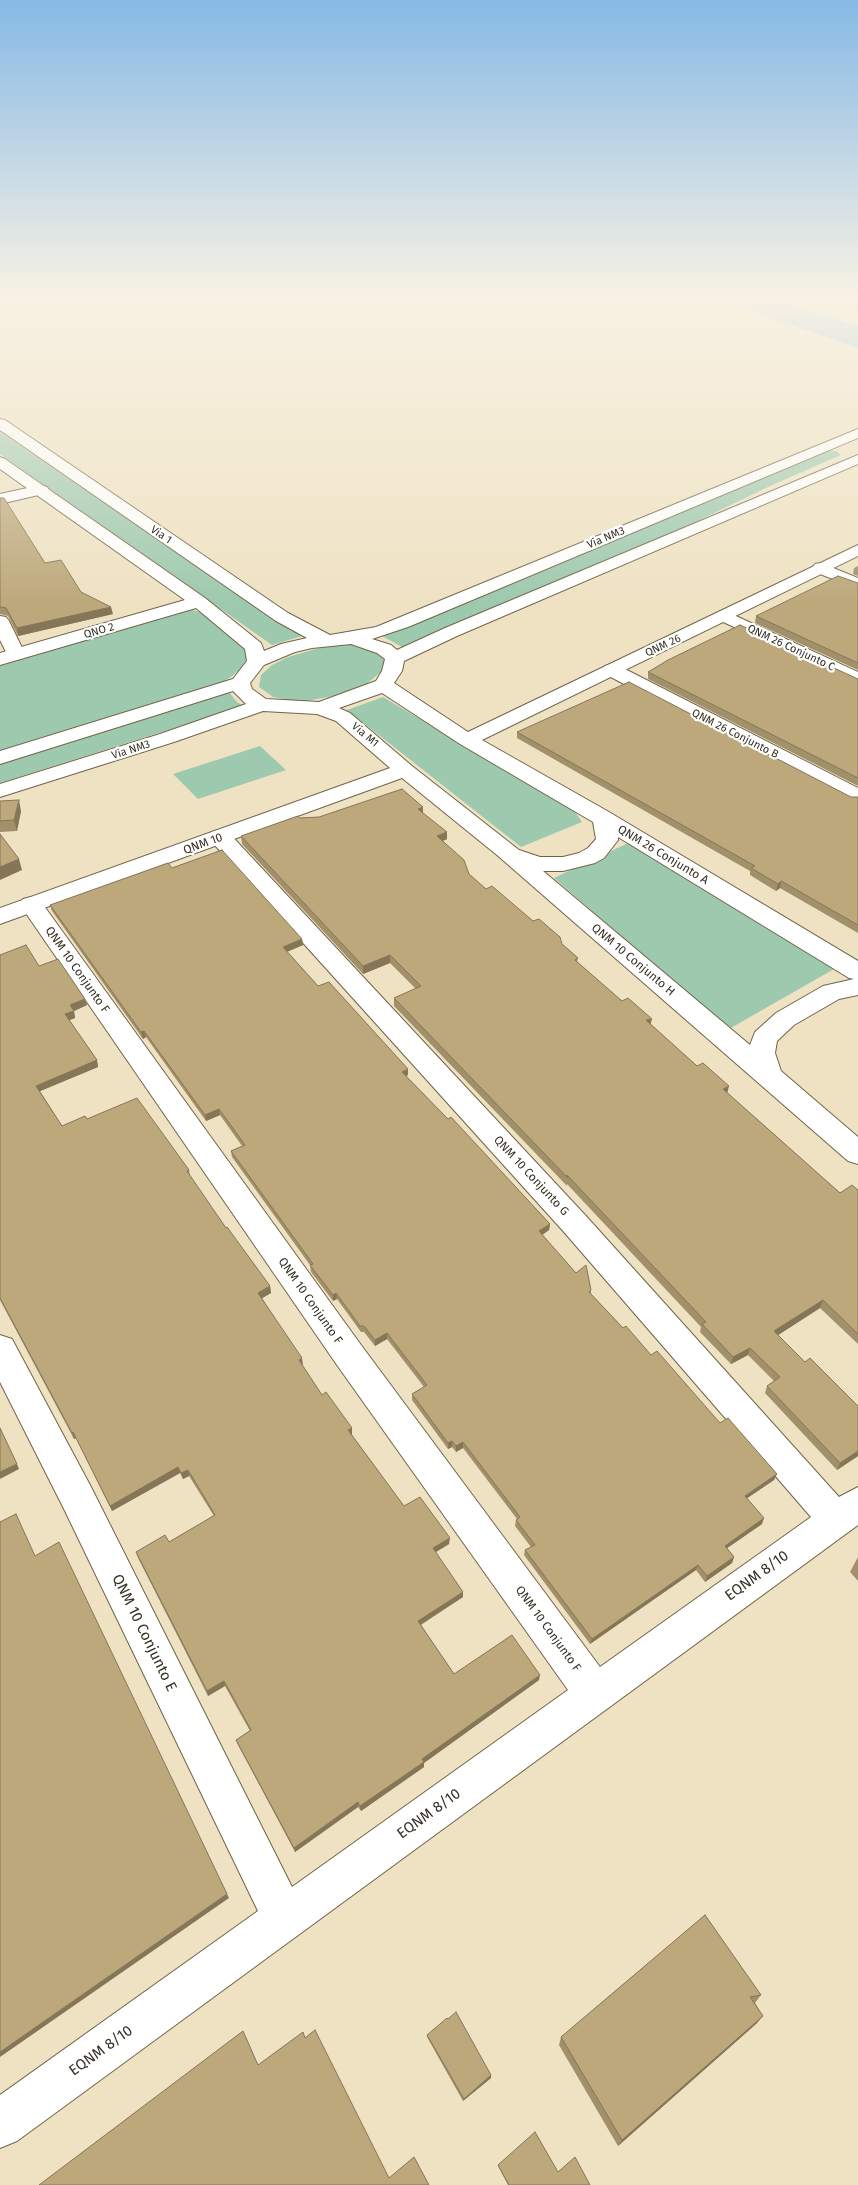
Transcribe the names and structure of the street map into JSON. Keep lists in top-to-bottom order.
{
  "streets": {
    "main road": [
      "Via 1",
      "Via NM3",
      "QNO 2",
      "QNM 26",
      "QNM 26 Conjunto C",
      "QNM 26 Conjunto B",
      "Via M1",
      "QNM 10",
      "QNM 26 Conjunto A",
      "QNM 10 Conjunto H",
      "QNM 10 Conjunto F",
      "QNM 10 Conjunto G",
      "EQNM 8/10",
      "QNM 10 Conjunto E"
    ]
  },
  "crossings": [
    ["QNM 26", "QNM 26 Conjunto C"],
    ["QNM 26", "QNM 26 Conjunto B"],
    ["QNM 26", "QNM 26 Conjunto A"],
    ["Via M1", "QNM 10"],
    ["Via M1", "QNM 10 Conjunto H"],
    ["QNM 10", "QNM 10 Conjunto H"],
    ["QNM 10", "QNM 10 Conjunto F"],
    ["QNM 10", "QNM 10 Conjunto G"],
    ["QNM 10 Conjunto F", "EQNM 8/10"],
    ["QNM 10 Conjunto G", "EQNM 8/10"],
    ["EQNM 8/10", "QNM 10 Conjunto E"]
  ]
}
